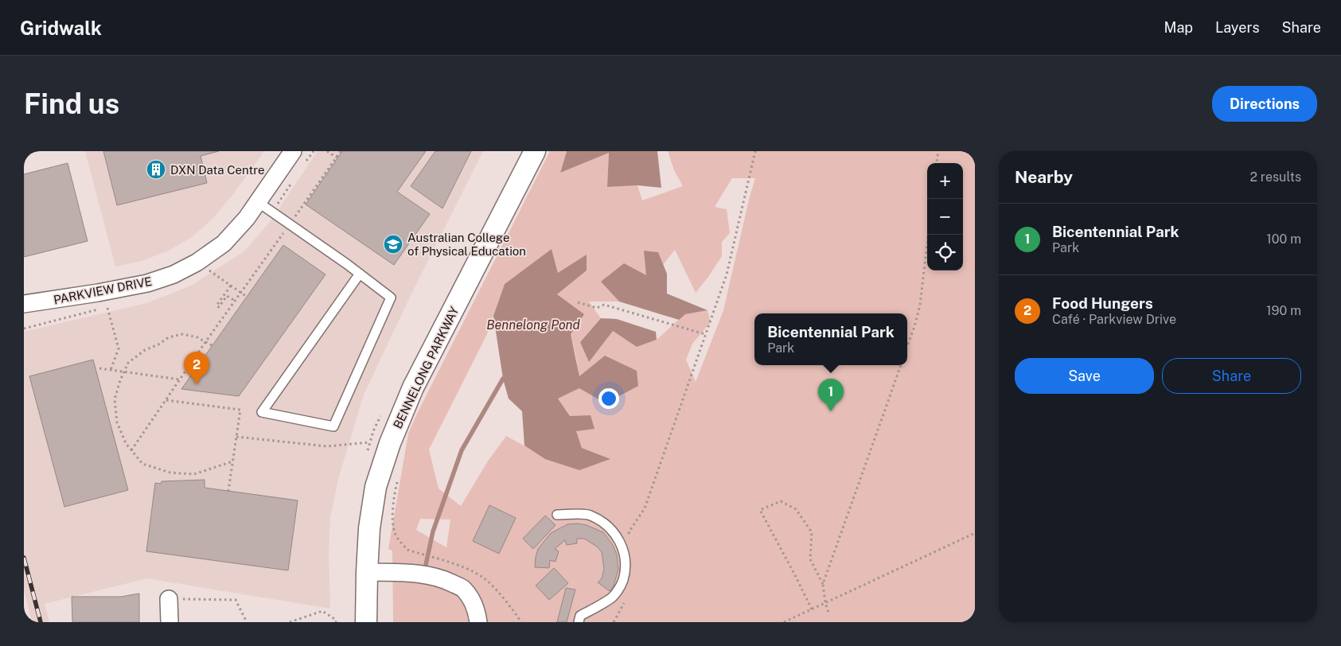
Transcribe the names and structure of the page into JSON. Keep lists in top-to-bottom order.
{
  "streets": {
    "street": ["PARKVIEW DRIVE", "BENNELONG PARKWAY"]
  },
  "water": ["Bennelong Pond"],
  "places": {
    "building": ["DXN Data Centre"],
    "school or university": ["Australian College of Physical Education"]
  },
  "page": {
    "header": "Gridwalk",
    "nav": ["Map", "Layers", "Share"],
    "buttons": [
      "Directions",
      ["Save", "Share"]
    ],
    "title": "Find us",
    "heading": ["Nearby", "2 results"],
    "map_buttons": ["+", "−"],
    "list": [
      {
        "mark": "1",
        "name": "Bicentennial Park",
        "note": "Park",
        "value": "100 m"
      },
      {
        "mark": "2",
        "name": "Food Hungers",
        "note": "Café · Parkview Drive",
        "value": "190 m"
      }
    ],
    "popup": ["Bicentennial Park", "Park"],
    "pins": ["2", "1"]
  }
}
